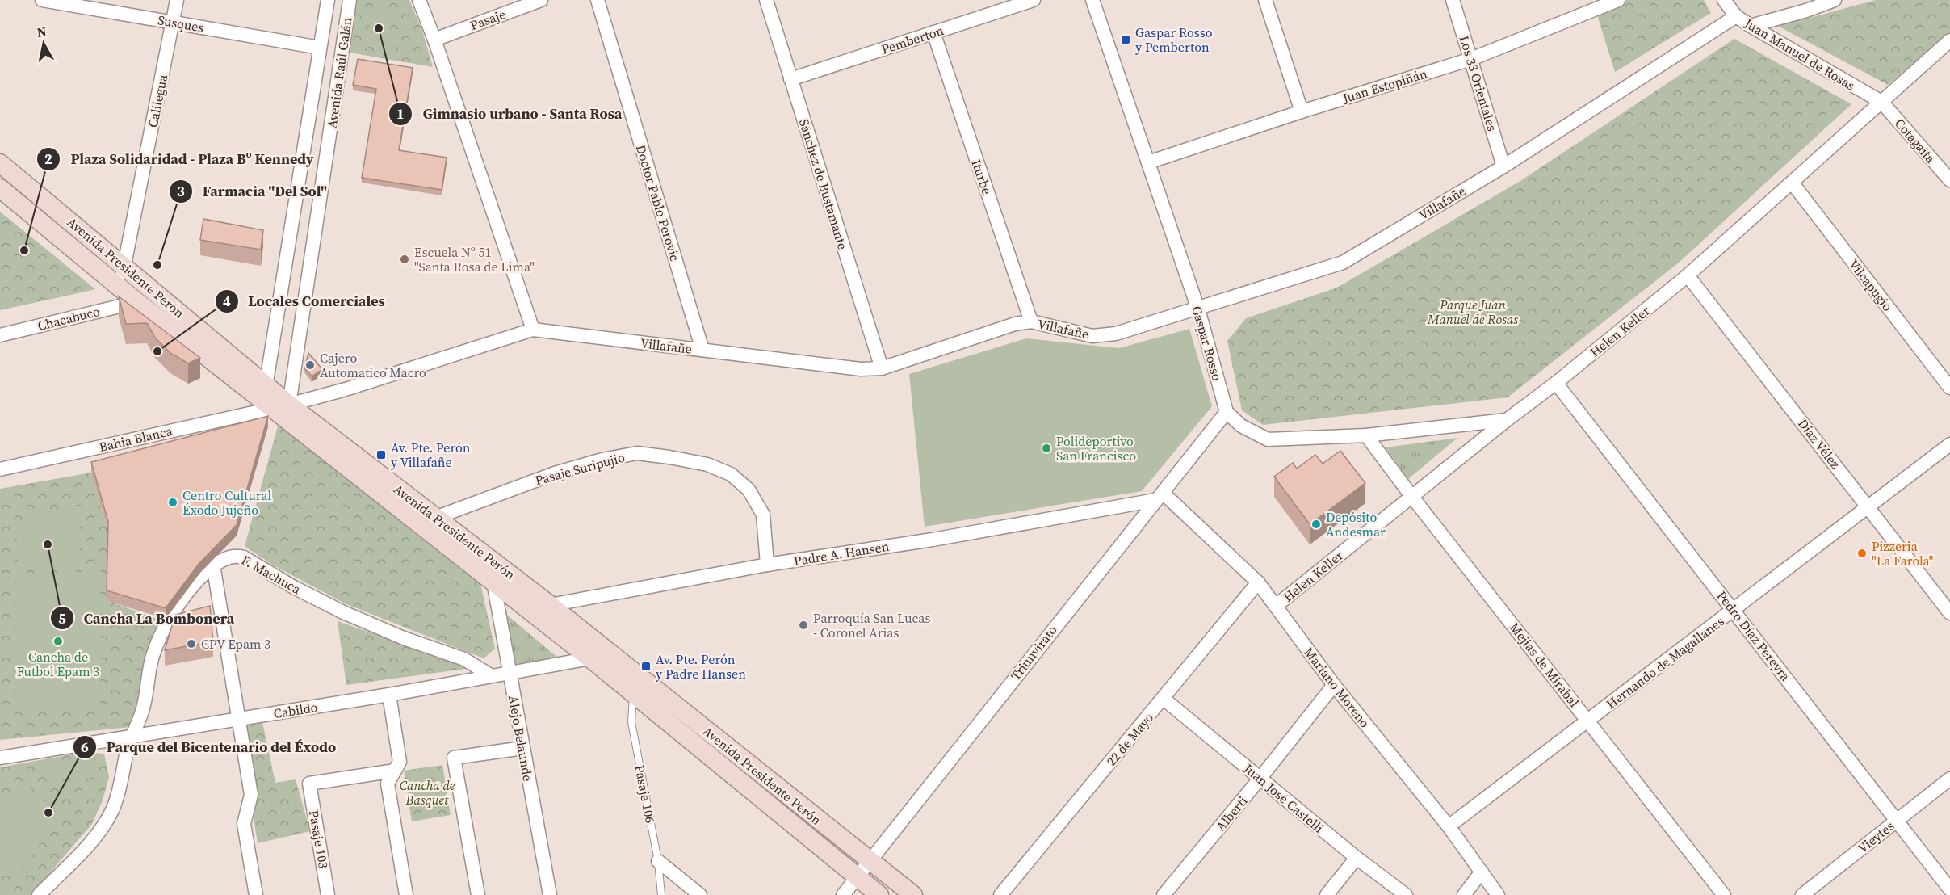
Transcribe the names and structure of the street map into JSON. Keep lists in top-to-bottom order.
{
  "streets": {
    "main road": ["Avenida Presidente Perón"],
    "street": [
      "Pasaje",
      "Susques",
      "Pemberton",
      "Juan Manuel de Rosas",
      "Avenida Raúl Galán",
      "Los 33 Orientales",
      "Juan Estopiñán",
      "Calilegua",
      "Cotagaita",
      "Iturbe",
      "Sánchez de Bustamante",
      "Doctor Pablo Perovic",
      "Villafañe",
      "Vilcapugio",
      "Chacabuco",
      "Helen Keller",
      "Gaspar Rosso",
      "Bahia Blanca",
      "Díaz Vélez",
      "Pasaje Suripujio",
      "Padre A. Hansen",
      "F. Machuca",
      "Pedro Díaz Pereyra",
      "Triunvirato",
      "Hernando de Magallanes",
      "Mejias de Mirabal",
      "Mariano Moreno",
      "Cabildo",
      "Alejo Belaunde",
      "22 de Mayo",
      "Juan José Castelli",
      "Alberti",
      "Vieytes",
      "Pasaje 103"
    ],
    "lane": ["Pasaje 106"]
  },
  "crossings": [
    ["Susques", "Avenida Raúl Galán"],
    ["Susques", "Calilegua"],
    ["Pemberton", "Iturbe"],
    ["Pemberton", "Sánchez de Bustamante"],
    ["Juan Manuel de Rosas", "Cotagaita"],
    ["Juan Manuel de Rosas", "Villafañe"],
    ["Juan Manuel de Rosas", "Helen Keller"],
    ["Avenida Raúl Galán", "Villafañe"],
    ["Avenida Raúl Galán", "Avenida Presidente Perón"],
    ["Avenida Raúl Galán", "Bahia Blanca"],
    ["Los 33 Orientales", "Juan Estopiñán"],
    ["Los 33 Orientales", "Villafañe"],
    ["Juan Estopiñán", "Gaspar Rosso"],
    ["Calilegua", "Avenida Presidente Perón"],
    ["Cotagaita", "Helen Keller"],
    ["Iturbe", "Villafañe"],
    ["Sánchez de Bustamante", "Villafañe"],
    ["Doctor Pablo Perovic", "Villafañe"],
    ["Villafañe", "Avenida Presidente Perón"],
    ["Villafañe", "Gaspar Rosso"],
    ["Villafañe", "Bahia Blanca"],
    ["Avenida Presidente Perón", "Chacabuco"],
    ["Avenida Presidente Perón", "Bahia Blanca"],
    ["Avenida Presidente Perón", "Pasaje Suripujio"],
    ["Avenida Presidente Perón", "Padre A. Hansen"],
    ["Avenida Presidente Perón", "Triunvirato"],
    ["Avenida Presidente Perón", "Cabildo"],
    ["Avenida Presidente Perón", "Alejo Belaunde"],
    ["Avenida Presidente Perón", "Pasaje 106"],
    ["Vilcapugio", "Helen Keller"],
    ["Helen Keller", "Díaz Vélez"],
    ["Helen Keller", "Pedro Díaz Pereyra"],
    ["Helen Keller", "Mejias de Mirabal"],
    ["Helen Keller", "Mariano Moreno"],
    ["Gaspar Rosso", "Triunvirato"],
    ["Díaz Vélez", "Hernando de Magallanes"],
    ["Pasaje Suripujio", "Padre A. Hansen"],
    ["Padre A. Hansen", "Triunvirato"],
    ["Padre A. Hansen", "Mariano Moreno"],
    ["F. Machuca", "Cabildo"],
    ["Pedro Díaz Pereyra", "Hernando de Magallanes"],
    ["Pedro Díaz Pereyra", "Vieytes"],
    ["Triunvirato", "Mariano Moreno"],
    ["Hernando de Magallanes", "Mejias de Mirabal"],
    ["Hernando de Magallanes", "Mariano Moreno"],
    ["Mariano Moreno", "22 de Mayo"],
    ["Mariano Moreno", "Alberti"],
    ["Cabildo", "Alejo Belaunde"],
    ["22 de Mayo", "Juan José Castelli"],
    ["Juan José Castelli", "Alberti"]
  ],
  "parks": ["Parque Juan Manuel de Rosas", "Cancha de Basquet"],
  "places": {
    "other": [
      "Gimnasio urbano - Santa Rosa",
      "Plaza Solidaridad - Plaza Bº Kennedy",
      "Escuela Nº 51 \"Santa Rosa de Lima\"",
      "Farmacia \"Del Sol\"",
      "Locales Comerciales",
      "Cajero Automatico Macro",
      "Polideportivo San Francisco",
      "Centro Cultural Éxodo Jujeño",
      "Depósito Andesmar",
      "Cancha La Bombonera",
      "Pizzeria \"La Farola\"",
      "Parroquía San Lucas - Coronel Arias",
      "Cancha de Futbol Epam 3",
      "CPV Epam 3",
      "Parque del Bicentenario del Éxodo"
    ],
    "transit": ["Gaspar Rosso y Pemberton", "Av. Pte. Perón y Villafañe", "Av. Pte. Perón y Padre Hansen"]
  },
  "north": "top"
}
